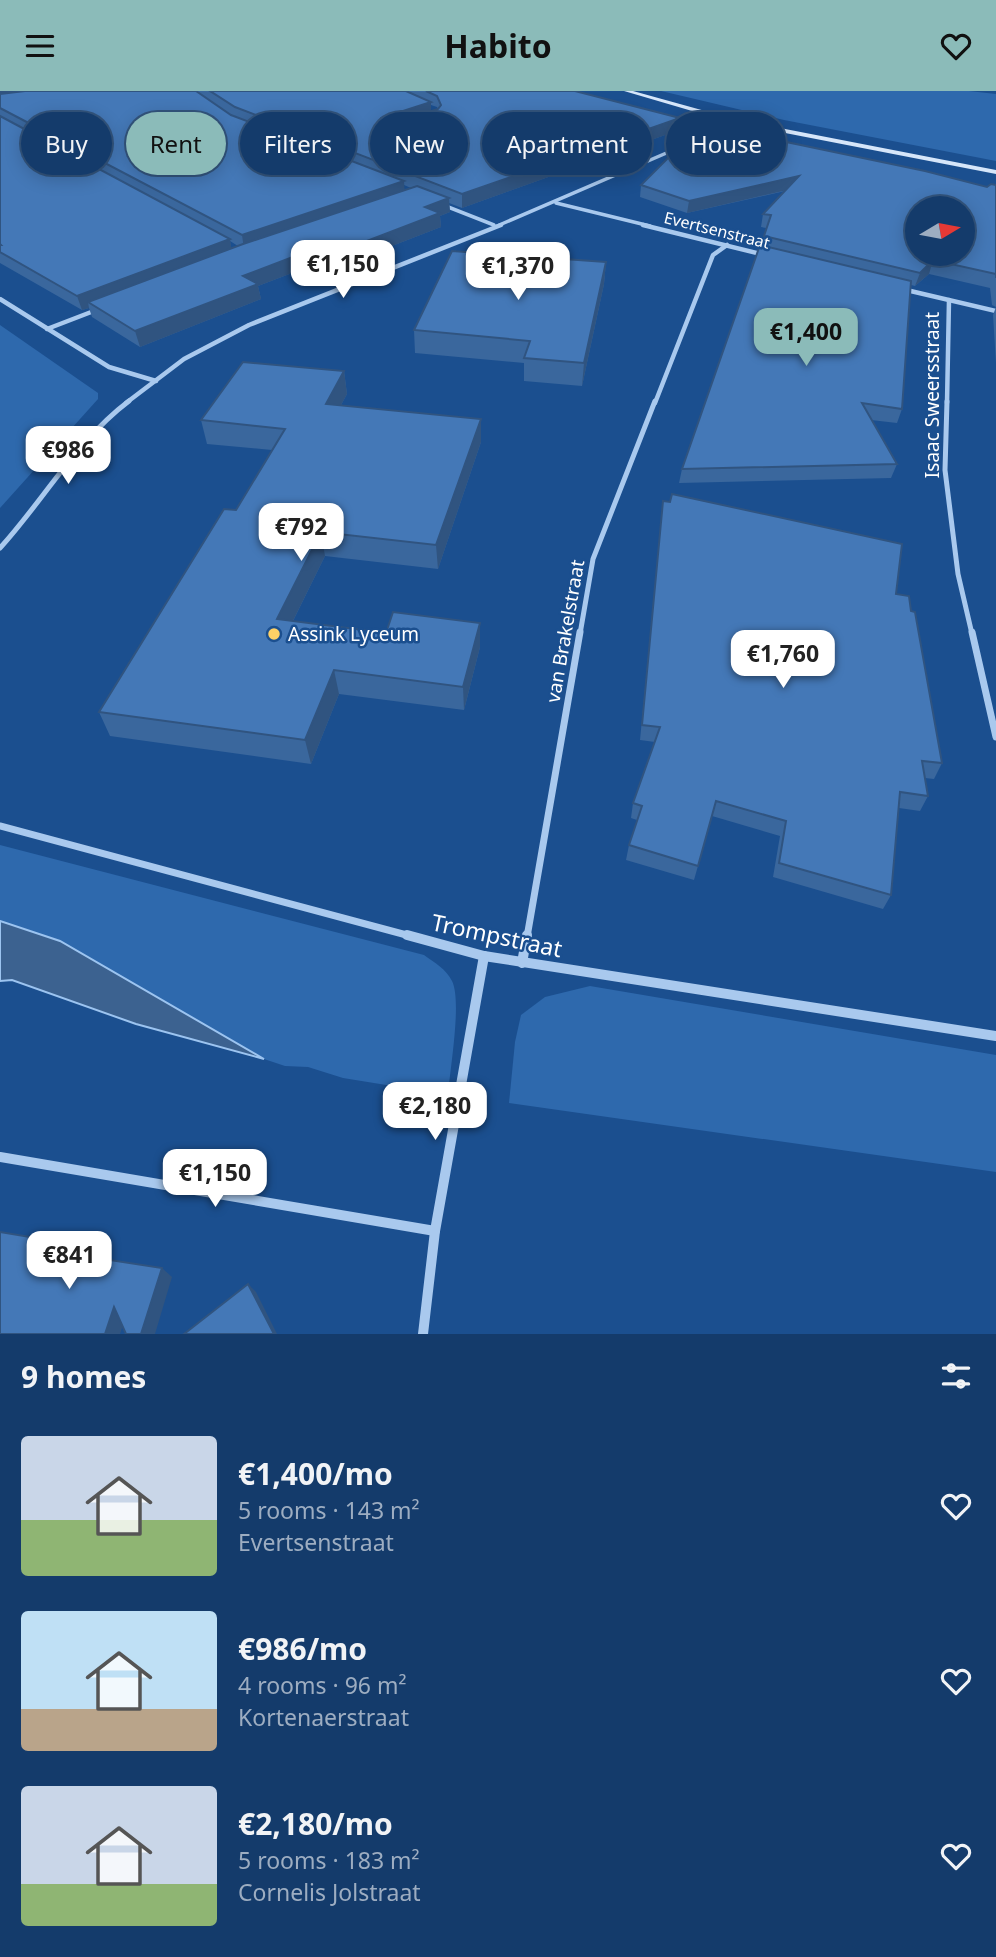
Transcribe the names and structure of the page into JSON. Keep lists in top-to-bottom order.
{
  "streets": {
    "street": [
      "Evertsenstraat",
      "Isaac Sweersstraat",
      "van Brakelstraat",
      "Trompstraat"
    ]
  },
  "crossings": [
    ["Evertsenstraat", "van Brakelstraat"],
    ["van Brakelstraat", "Trompstraat"]
  ],
  "places": ["Assink Lyceum"],
  "north": "right",
  "page": {
    "header": "Habito",
    "chip": [
      "Buy",
      "Rent",
      "Filters",
      "New",
      "Apartment",
      "House"
    ],
    "price": [
      "€1,150",
      "€1,370",
      "€1,400",
      "€986",
      "€792",
      "€1,760",
      "€2,180",
      "€1,150",
      "€841"
    ],
    "heading": "9 homes",
    "list": [
      {
        "name": "€1,400/mo",
        "note": "5 rooms · 143 m² · Evertsenstraat"
      },
      {
        "name": "€986/mo",
        "note": "4 rooms · 96 m² · Kortenaerstraat"
      },
      {
        "name": "€2,180/mo",
        "note": "5 rooms · 183 m² · Cornelis Jolstraat"
      }
    ]
  }
}
